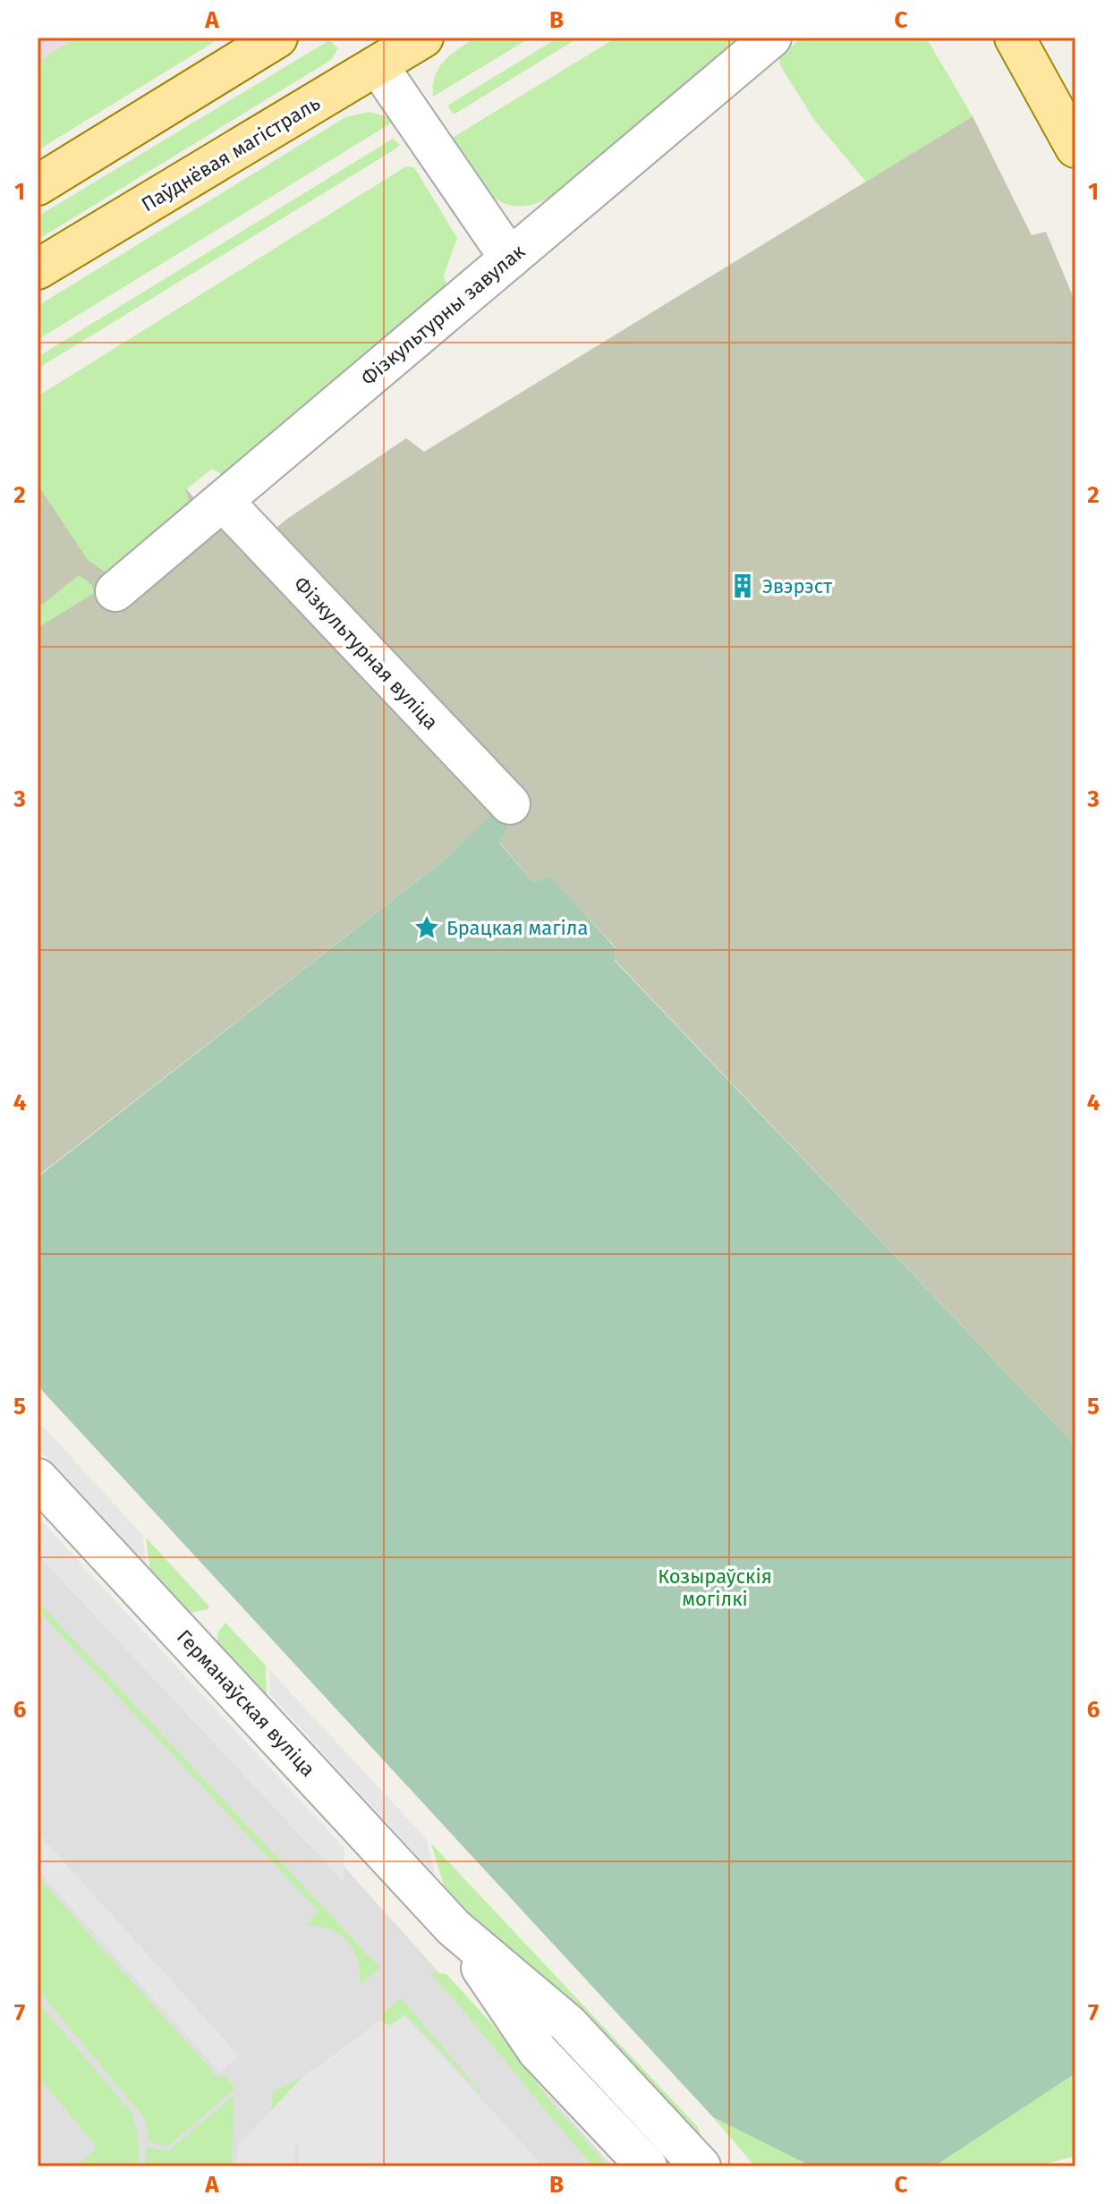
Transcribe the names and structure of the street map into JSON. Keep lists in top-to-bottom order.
{
  "streets": {
    "main road": ["Паўднёвая магістраль"],
    "street": ["Фізкультурны завулак", "Фізкультурная вуліца", "Германаўская вуліца"]
  },
  "crossings": [
    ["Фізкультурны завулак", "Фізкультурная вуліца"]
  ],
  "parks": ["Козыраўскія могілкі"],
  "places": {
    "building": ["Эвэрэст"],
    "place": ["Брацкая магіла"]
  },
  "grid": {
    "columns": ["A", "B", "C"],
    "rows": [
      "1",
      "2",
      "3",
      "4",
      "5",
      "6",
      "7"
    ]
  }
}
